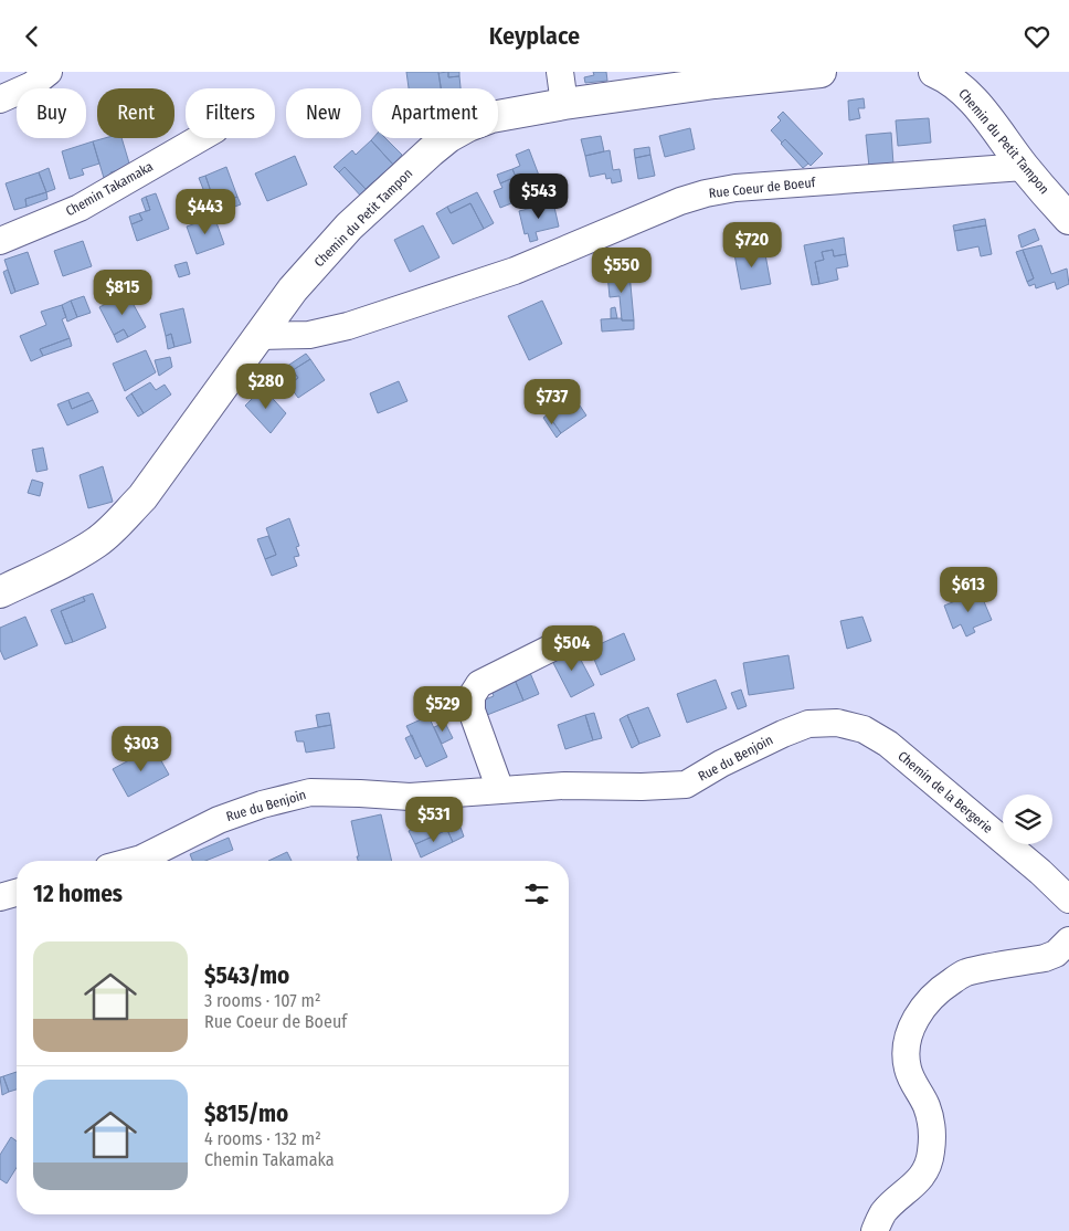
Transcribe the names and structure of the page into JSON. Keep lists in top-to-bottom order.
{
  "streets": {
    "street": [
      "Chemin du Petit Tampon",
      "Rue Coeur de Boeuf",
      "Chemin Takamaka",
      "Rue du Benjoin",
      "Chemin de la Bergerie"
    ]
  },
  "crossings": [
    ["Chemin du Petit Tampon", "Rue Coeur de Boeuf"],
    ["Rue du Benjoin", "Chemin de la Bergerie"]
  ],
  "page": {
    "header": "Keyplace",
    "chip": [
      "Buy",
      "Rent",
      "Filters",
      "New",
      "Apartment"
    ],
    "price": [
      "$543",
      "$443",
      "$720",
      "$550",
      "$815",
      "$280",
      "$737",
      "$613",
      "$504",
      "$529",
      "$303",
      "$531"
    ],
    "heading": "12 homes",
    "list": [
      {
        "name": "$543/mo",
        "note": "3 rooms · 107 m² · Rue Coeur de Boeuf"
      },
      {
        "name": "$815/mo",
        "note": "4 rooms · 132 m² · Chemin Takamaka"
      }
    ]
  }
}
